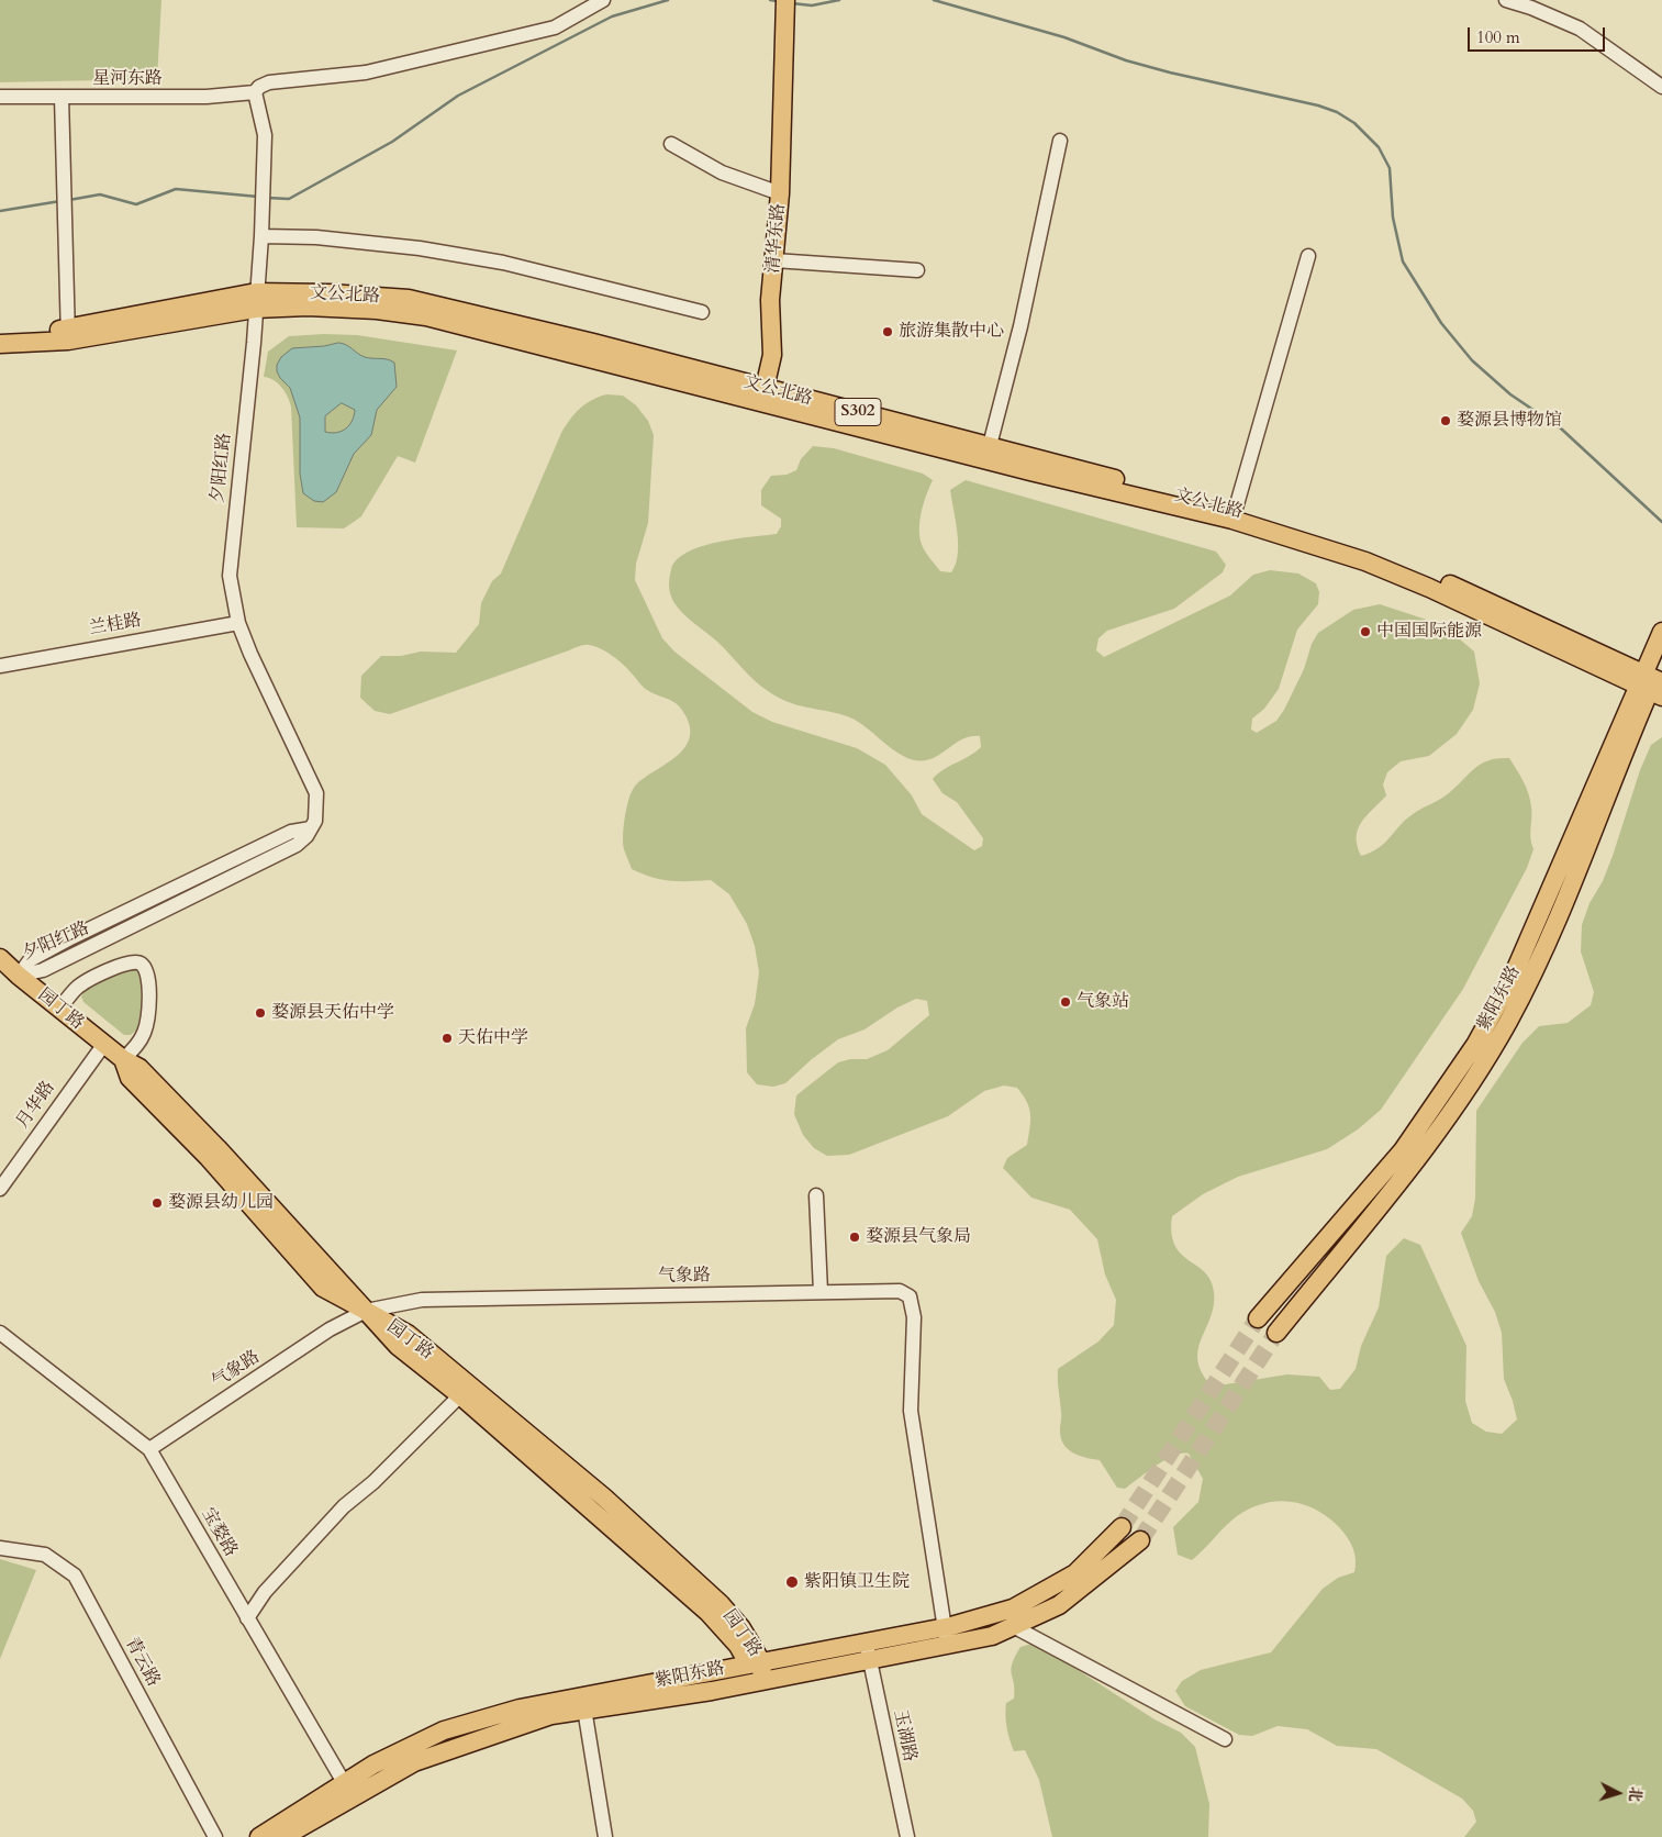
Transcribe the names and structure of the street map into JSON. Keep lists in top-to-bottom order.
{
  "streets": {
    "main road": [
      "清华东路",
      "文公北路",
      "S302",
      "紫阳东路",
      "园丁路"
    ],
    "street": [
      "星河东路",
      "夕阳红路",
      "兰桂路",
      "月华路",
      "气象路",
      "宝婺路",
      "青云路",
      "玉湖路"
    ]
  },
  "crossings": [
    ["星河东路", "夕阳红路"],
    ["清华东路", "文公北路"],
    ["文公北路", "夕阳红路"],
    ["文公北路", "紫阳东路"],
    ["夕阳红路", "兰桂路"],
    ["夕阳红路", "园丁路"],
    ["紫阳东路", "园丁路"],
    ["紫阳东路", "气象路"],
    ["紫阳东路", "宝婺路"],
    ["紫阳东路", "玉湖路"],
    ["园丁路", "月华路"],
    ["园丁路", "气象路"],
    ["气象路", "宝婺路"]
  ],
  "places": [
    "旅游集散中心",
    "婺源县博物馆",
    "中国国际能源",
    "气象站",
    "婺源县天佑中学",
    "天佑中学",
    "婺源县幼儿园",
    "婺源县气象局",
    "紫阳镇卫生院"
  ],
  "scale_bar": "100 m",
  "north": "right"
}
